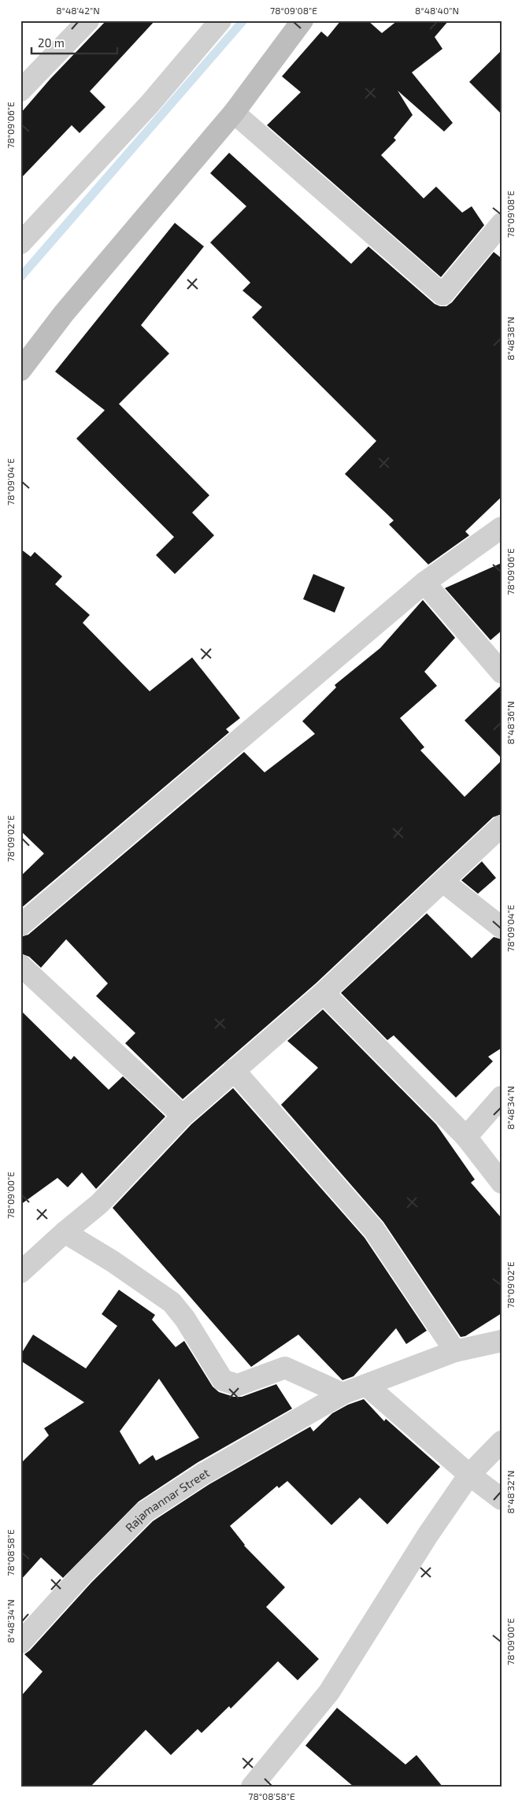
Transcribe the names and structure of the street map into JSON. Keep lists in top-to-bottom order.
{
  "streets": {
    "street": ["Rajamannar Street"]
  },
  "scale_bar": "20 m",
  "coordinates": [
    "8°48'42\"N",
    "78°09'08\"E",
    "8°48'40\"N",
    "78°09'06\"E",
    "8°48'38\"N",
    "78°09'04\"E",
    "8°48'36\"N",
    "78°09'02\"E",
    "8°48'34\"N",
    "78°09'00\"E",
    "8°48'32\"N",
    "78°08'58\"E"
  ]
}
